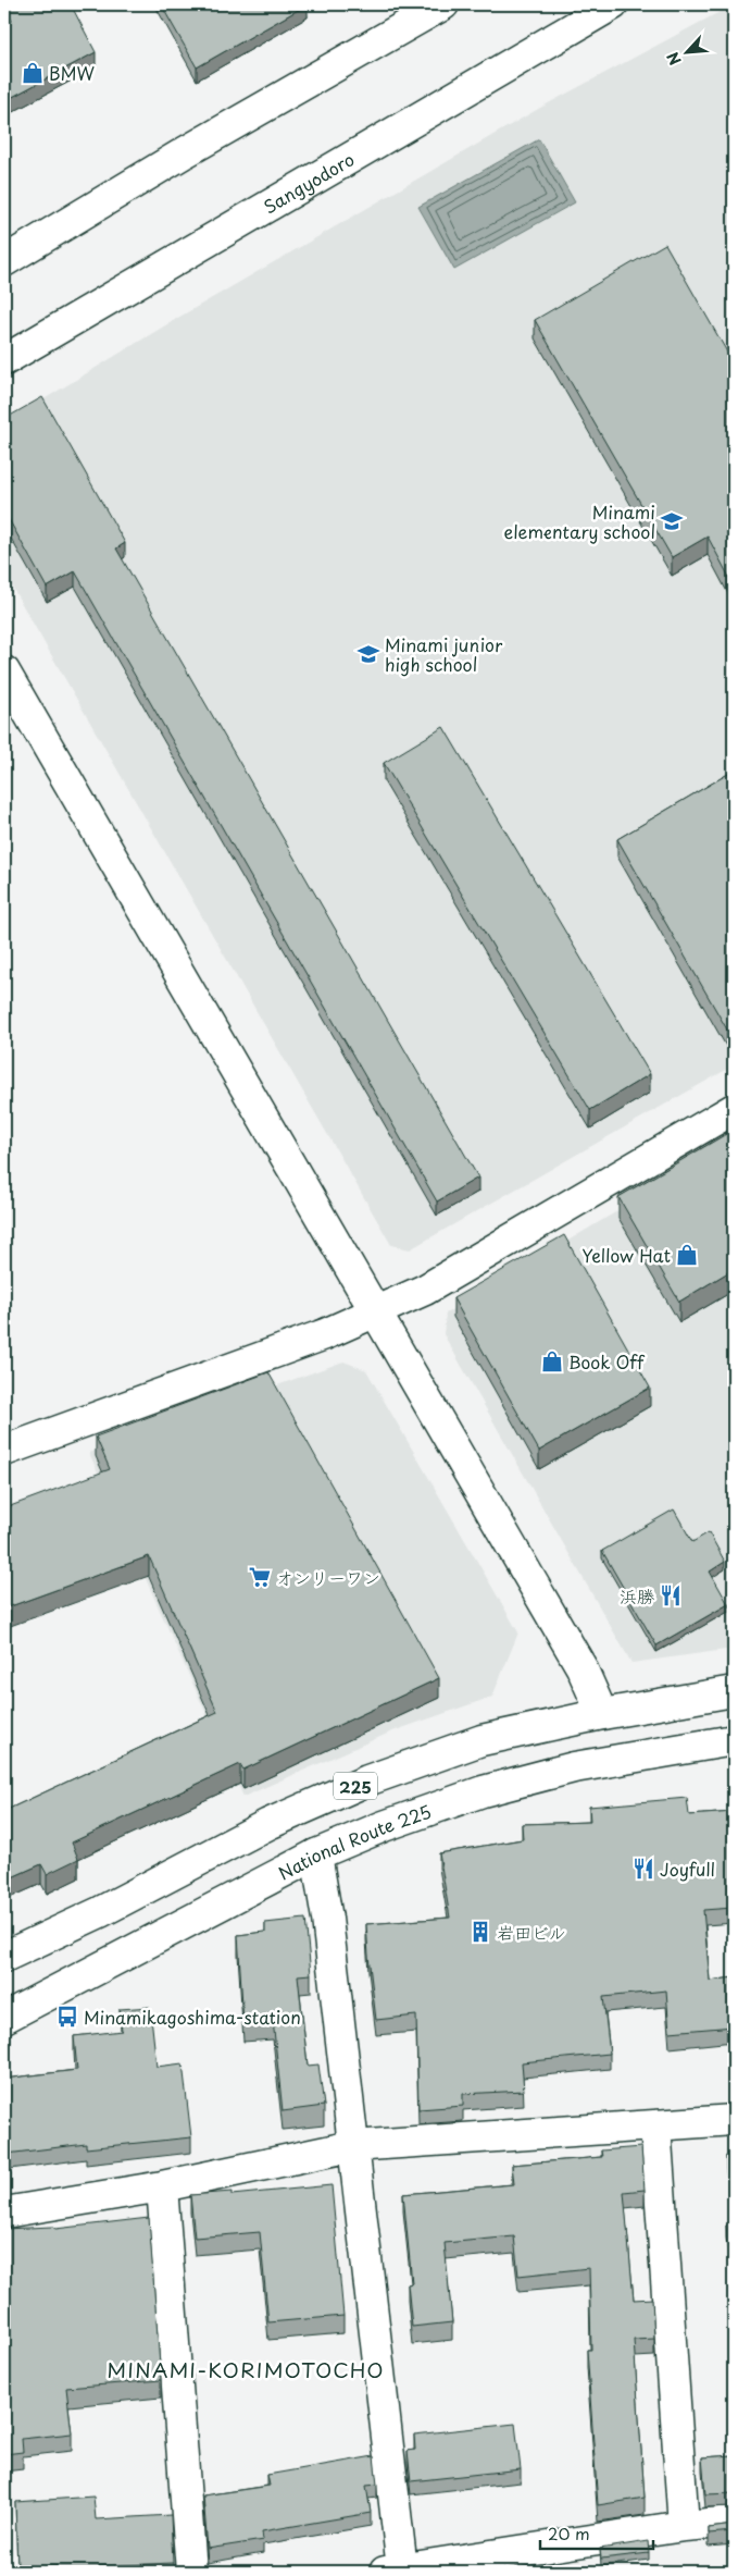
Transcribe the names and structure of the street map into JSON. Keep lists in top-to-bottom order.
{
  "streets": {
    "main road": ["Sangyodoro", "225", "National Route 225"]
  },
  "districts": ["MINAMI-KORIMOTOCHO"],
  "places": {
    "shop": ["BMW", "Yellow Hat", "Book Off"],
    "school or university": ["Minami elementary school", "Minami junior high school"],
    "supermarket": ["オンリーワン"],
    "restaurant": ["浜勝", "Joyfull"],
    "building": ["岩田ビル"],
    "bus stop": ["Minamikagoshima-station"]
  },
  "scale_bar": "20 m",
  "north": "bottom left"
}
